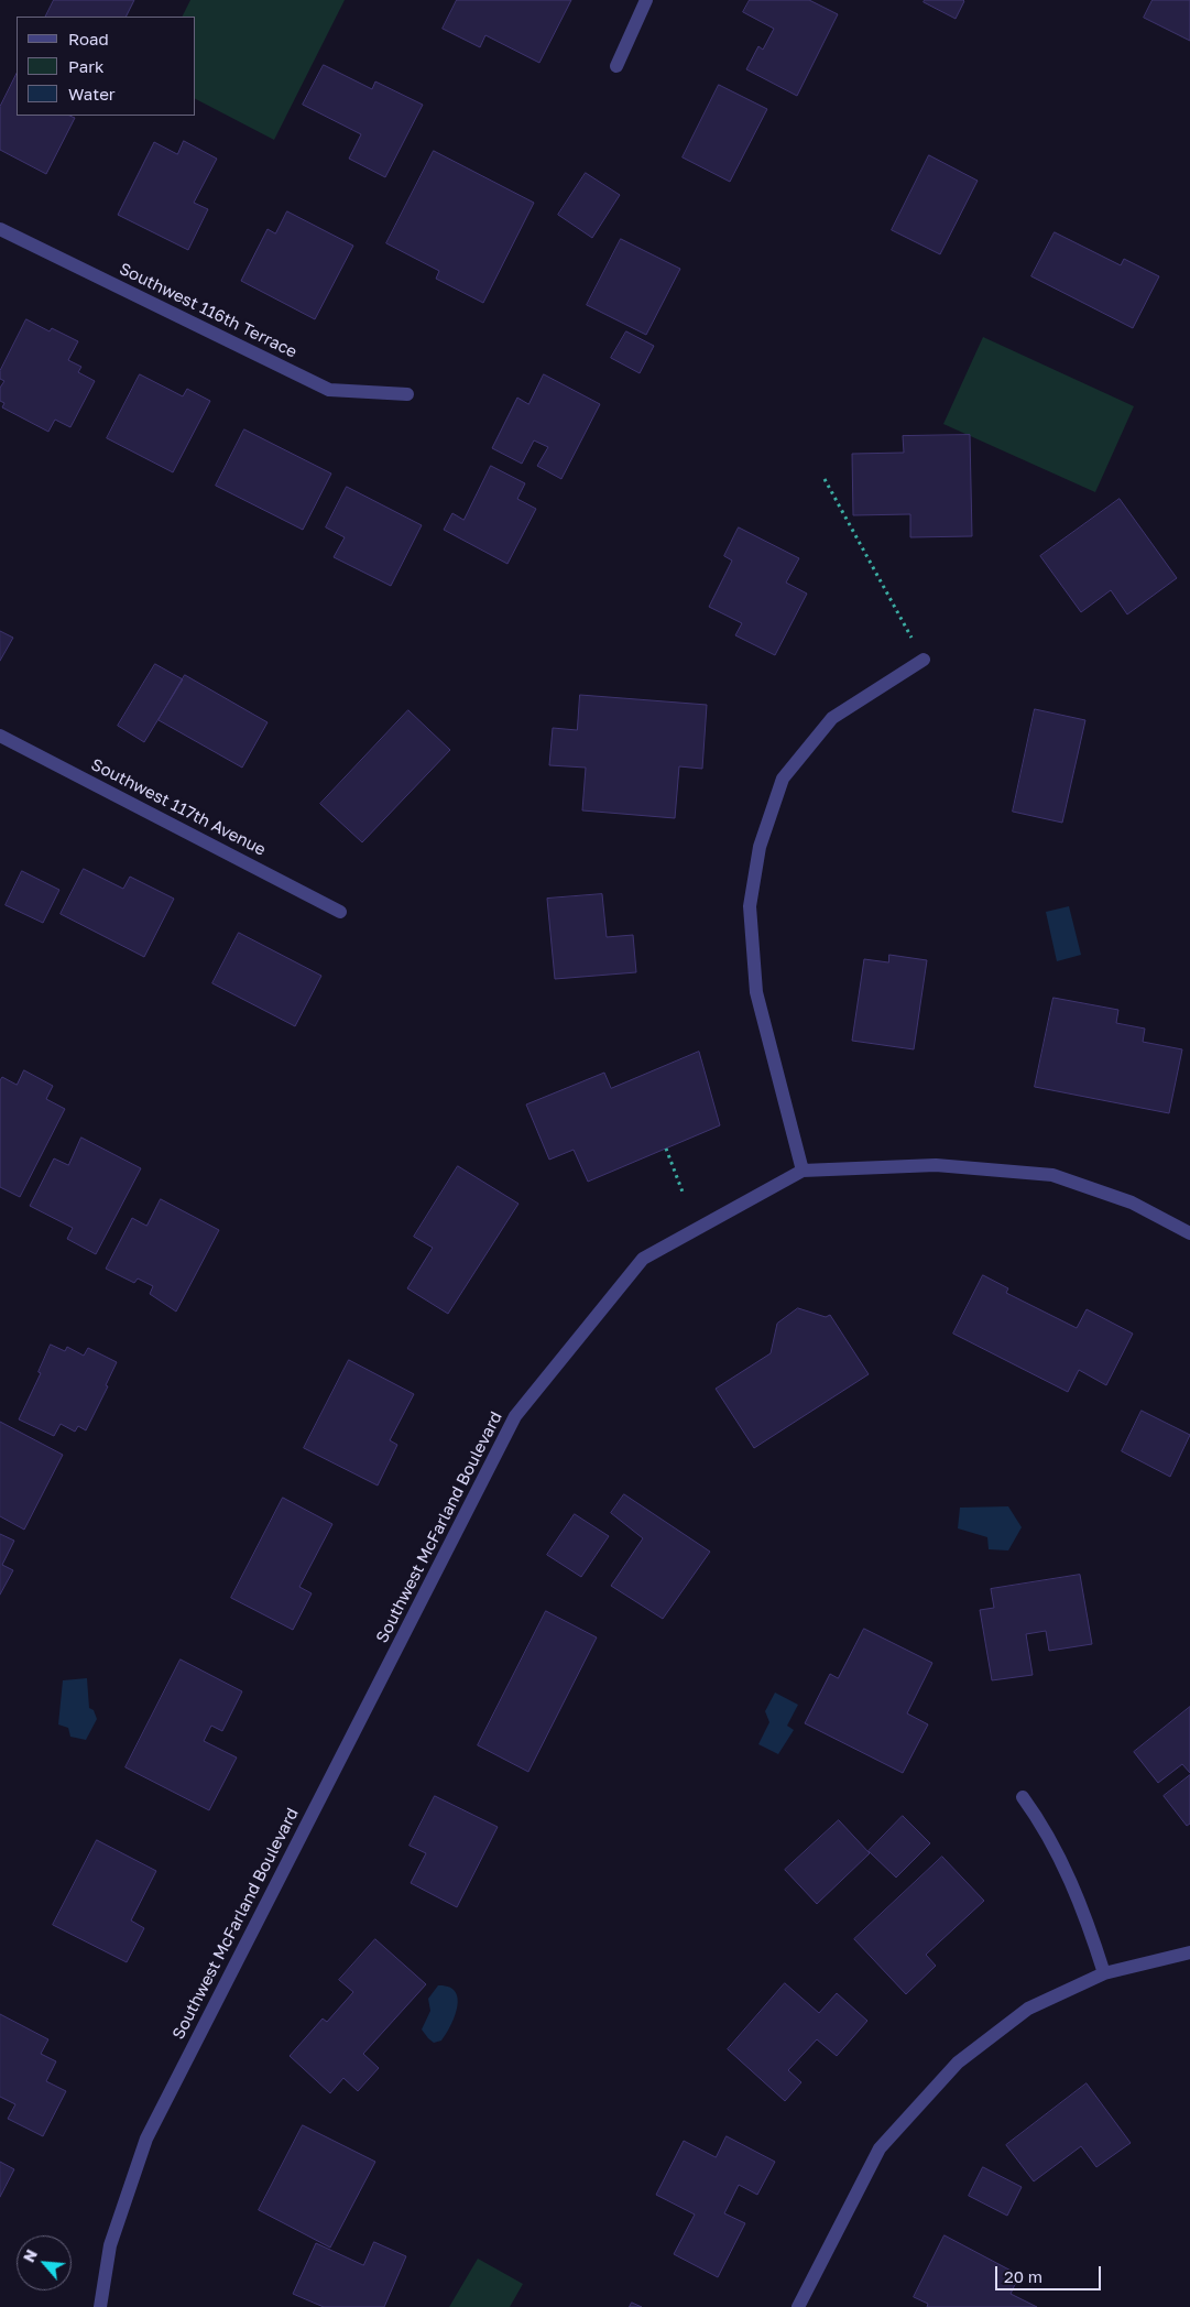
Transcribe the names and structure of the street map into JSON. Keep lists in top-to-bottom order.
{
  "streets": {
    "street": ["Southwest 116th Terrace", "Southwest 117th Avenue", "Southwest McFarland Boulevard"]
  },
  "legend": ["Road", "Park", "Water"],
  "scale_bar": "20 m",
  "north": "top left"
}
